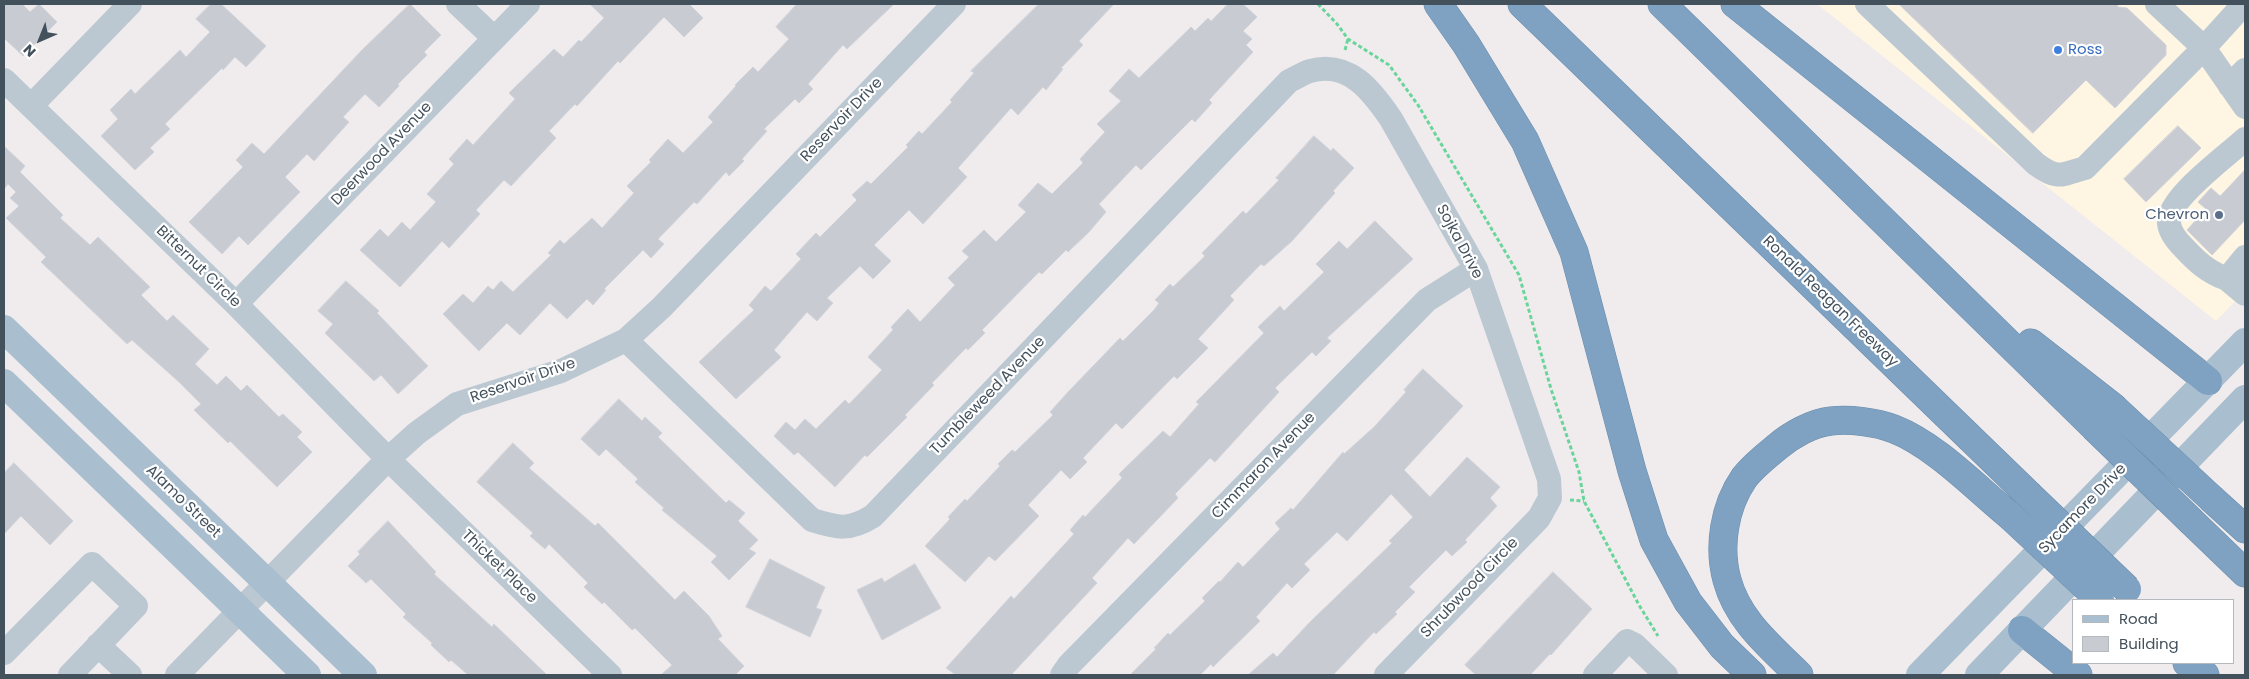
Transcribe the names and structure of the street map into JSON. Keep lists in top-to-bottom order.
{
  "streets": {
    "highway": ["Ronald Reagan Freeway"],
    "main road": ["Alamo Street", "Sycamore Drive"],
    "street": [
      "Reservoir Drive",
      "Deerwood Avenue",
      "Sojka Drive",
      "Bitternut Circle",
      "Tumbleweed Avenue",
      "Cimmaron Avenue",
      "Thicket Place",
      "Shrubwood Circle"
    ]
  },
  "crossings": [
    ["Reservoir Drive", "Bitternut Circle"],
    ["Reservoir Drive", "Tumbleweed Avenue"],
    ["Reservoir Drive", "Alamo Street"],
    ["Reservoir Drive", "Thicket Place"],
    ["Deerwood Avenue", "Bitternut Circle"],
    ["Sojka Drive", "Tumbleweed Avenue"],
    ["Sojka Drive", "Cimmaron Avenue"],
    ["Sojka Drive", "Shrubwood Circle"],
    ["Bitternut Circle", "Thicket Place"]
  ],
  "places": ["Ross", "Chevron"],
  "legend": ["Road", "Building"],
  "north": "bottom left"
}
